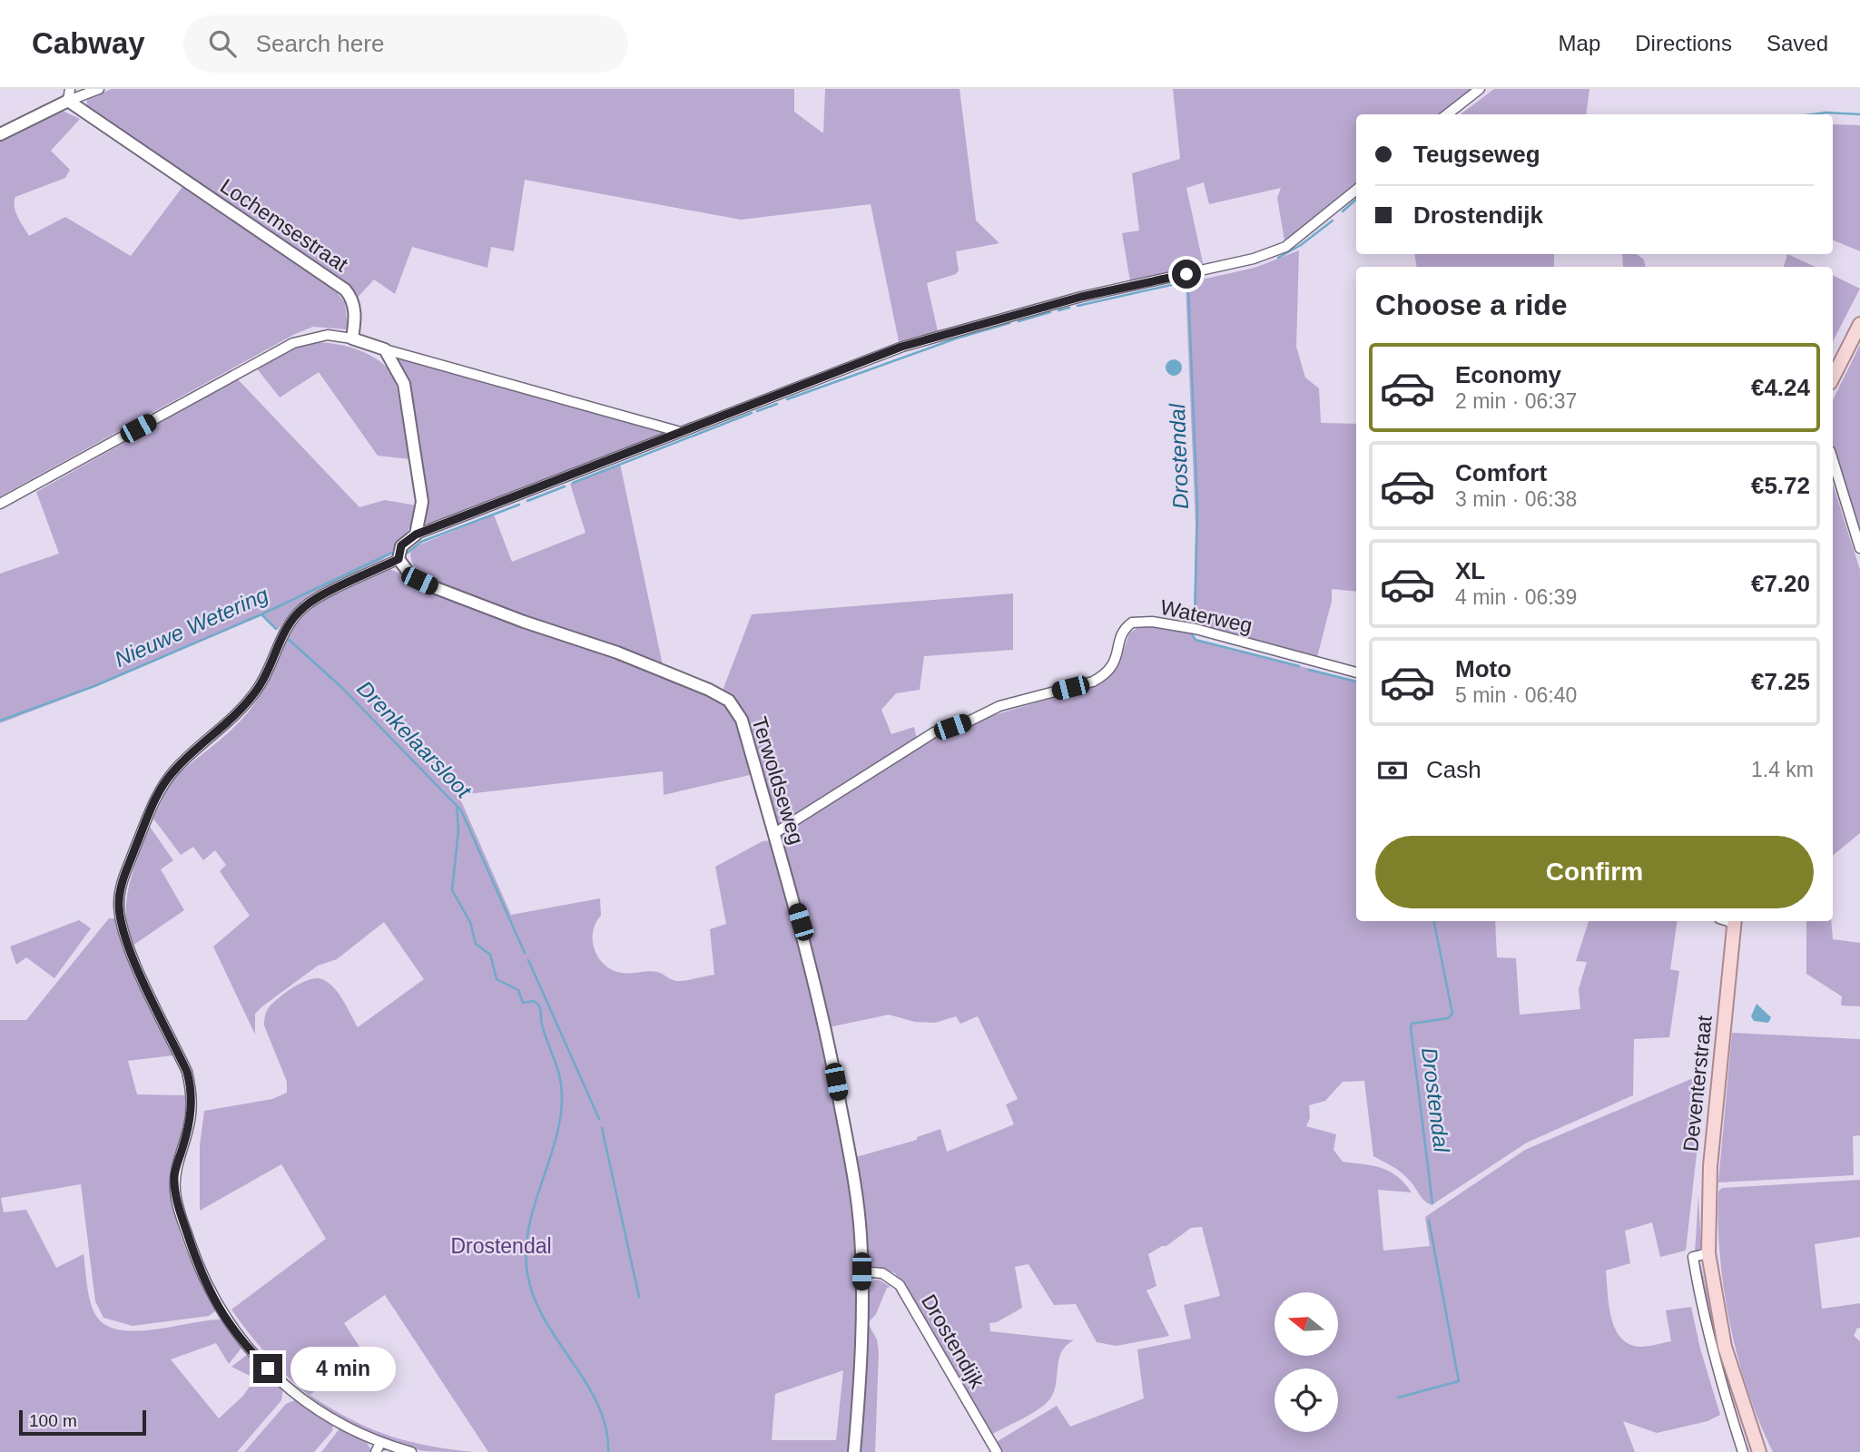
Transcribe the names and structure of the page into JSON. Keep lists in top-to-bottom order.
{
  "streets": {
    "main road": ["Deventerstraat"],
    "street": [
      "Lochemsestraat",
      "Waterweg",
      "Terwoldseweg",
      "Drostendijk"
    ]
  },
  "crossings": [
    ["Waterweg", "Terwoldseweg"],
    ["Terwoldseweg", "Drostendijk"]
  ],
  "water": ["Drostendal", "Nieuwe Wetering", "Drenkelaarsloot"],
  "parks": ["Drostendal"],
  "scale_bar": "100 m",
  "north": "left",
  "page": {
    "header": "Cabway",
    "search": "Search here",
    "nav": ["Map", "Directions", "Saved"],
    "banner": ["Teugseweg", "Drostendijk"],
    "heading": "Choose a ride",
    "list": [
      {
        "name": "Economy",
        "note": "2 min · 06:37",
        "value": "€4.24"
      },
      {
        "name": "Comfort",
        "note": "3 min · 06:38",
        "value": "€5.72"
      },
      {
        "name": "XL",
        "note": "4 min · 06:39",
        "value": "€7.20"
      },
      {
        "name": "Moto",
        "note": "5 min · 06:40",
        "value": "€7.25"
      }
    ],
    "pay": ["Cash", "1.4 km"],
    "buttons": "Confirm",
    "bubble": "4 min",
    "scale": "100 m"
  }
}
